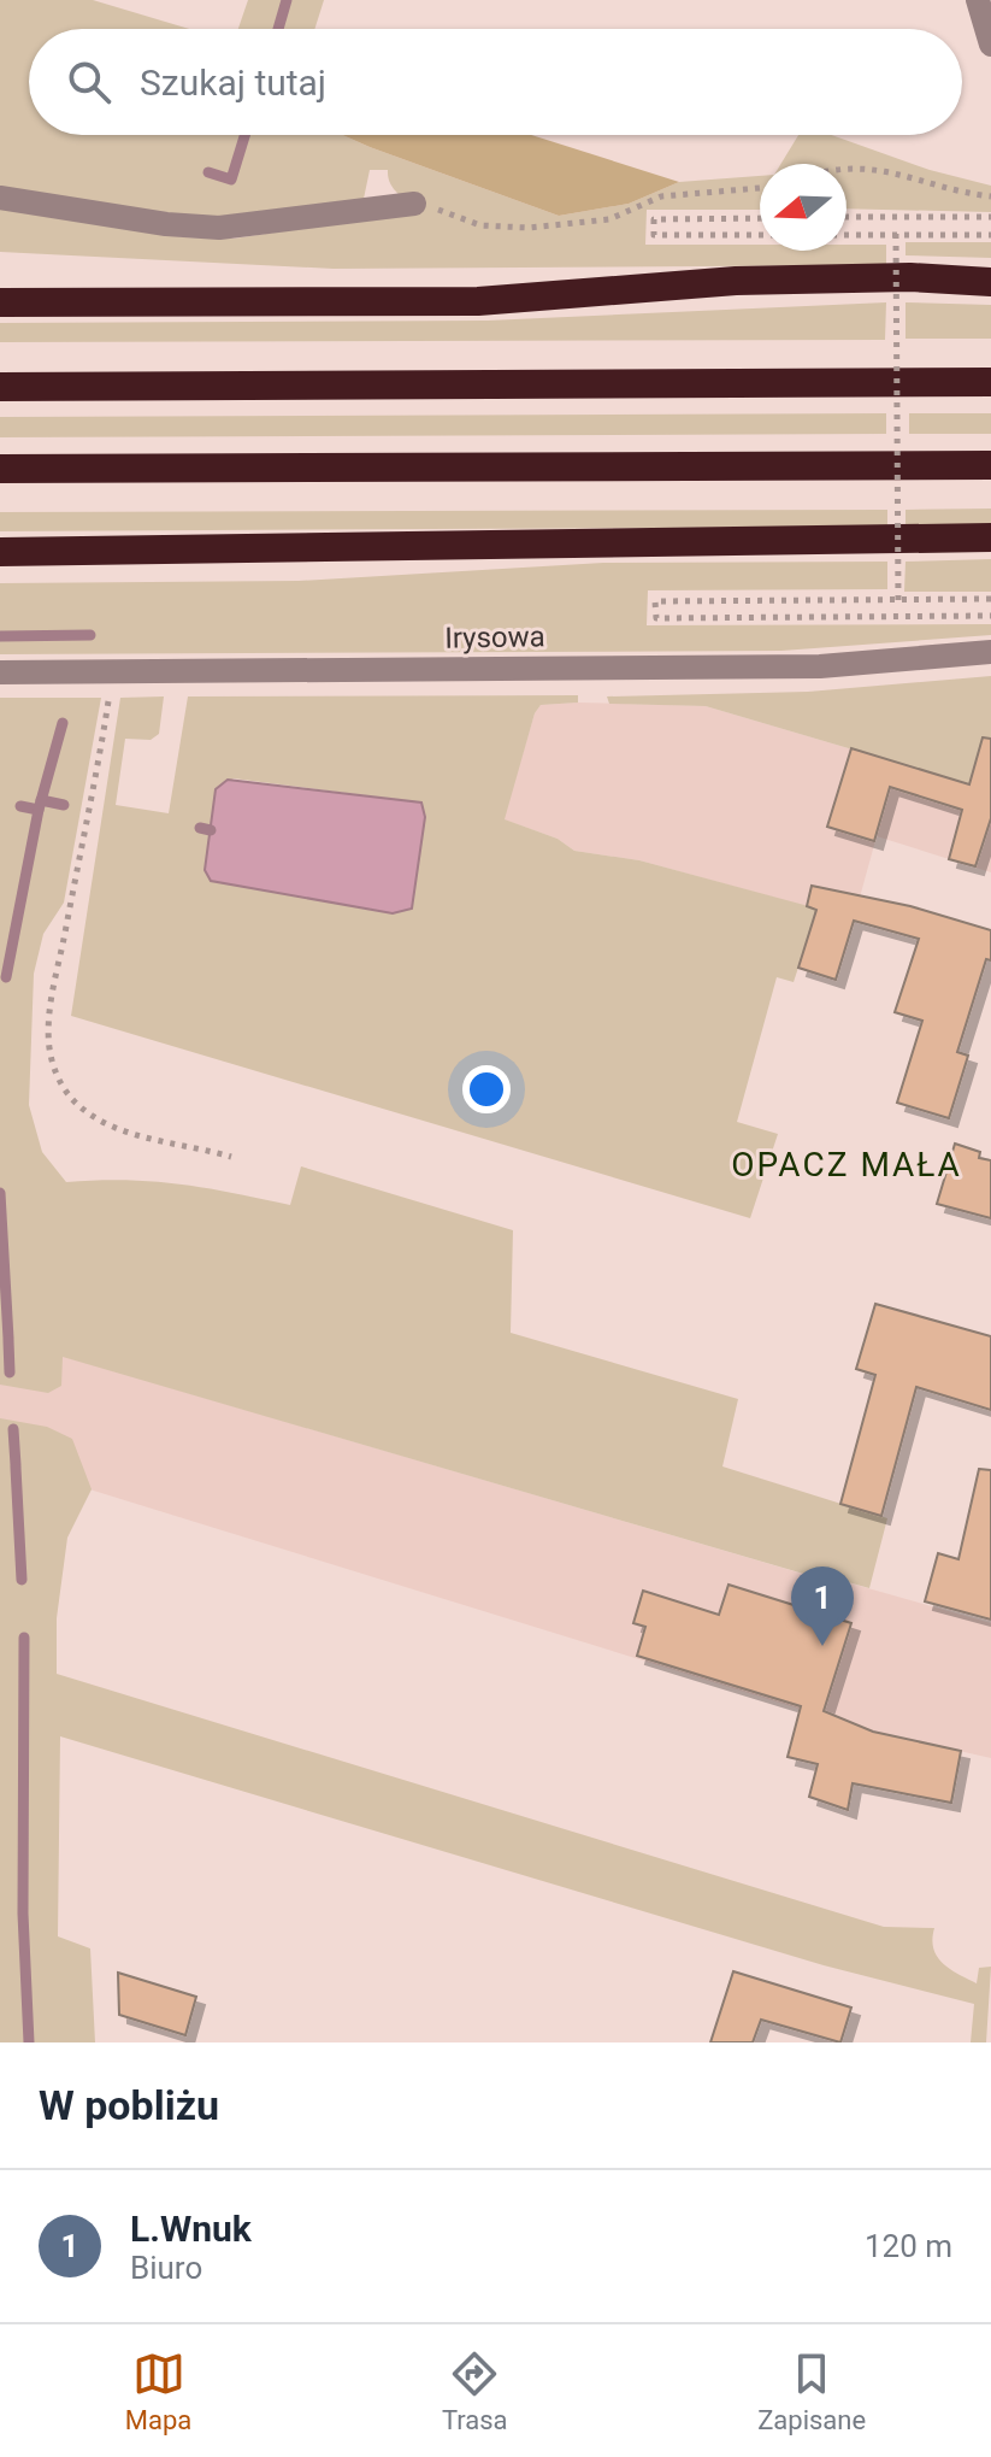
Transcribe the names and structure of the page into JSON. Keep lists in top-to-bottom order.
{
  "streets": {
    "street": ["Irysowa"]
  },
  "districts": ["OPACZ MAŁA"],
  "north": "left",
  "page": {
    "search": "Szukaj tutaj",
    "pins": "1",
    "heading": "W pobliżu",
    "list": [
      {
        "mark": "1",
        "name": "L.Wnuk",
        "note": "Biuro",
        "value": "120 m"
      }
    ],
    "nav": ["Mapa", "Trasa", "Zapisane"]
  }
}
